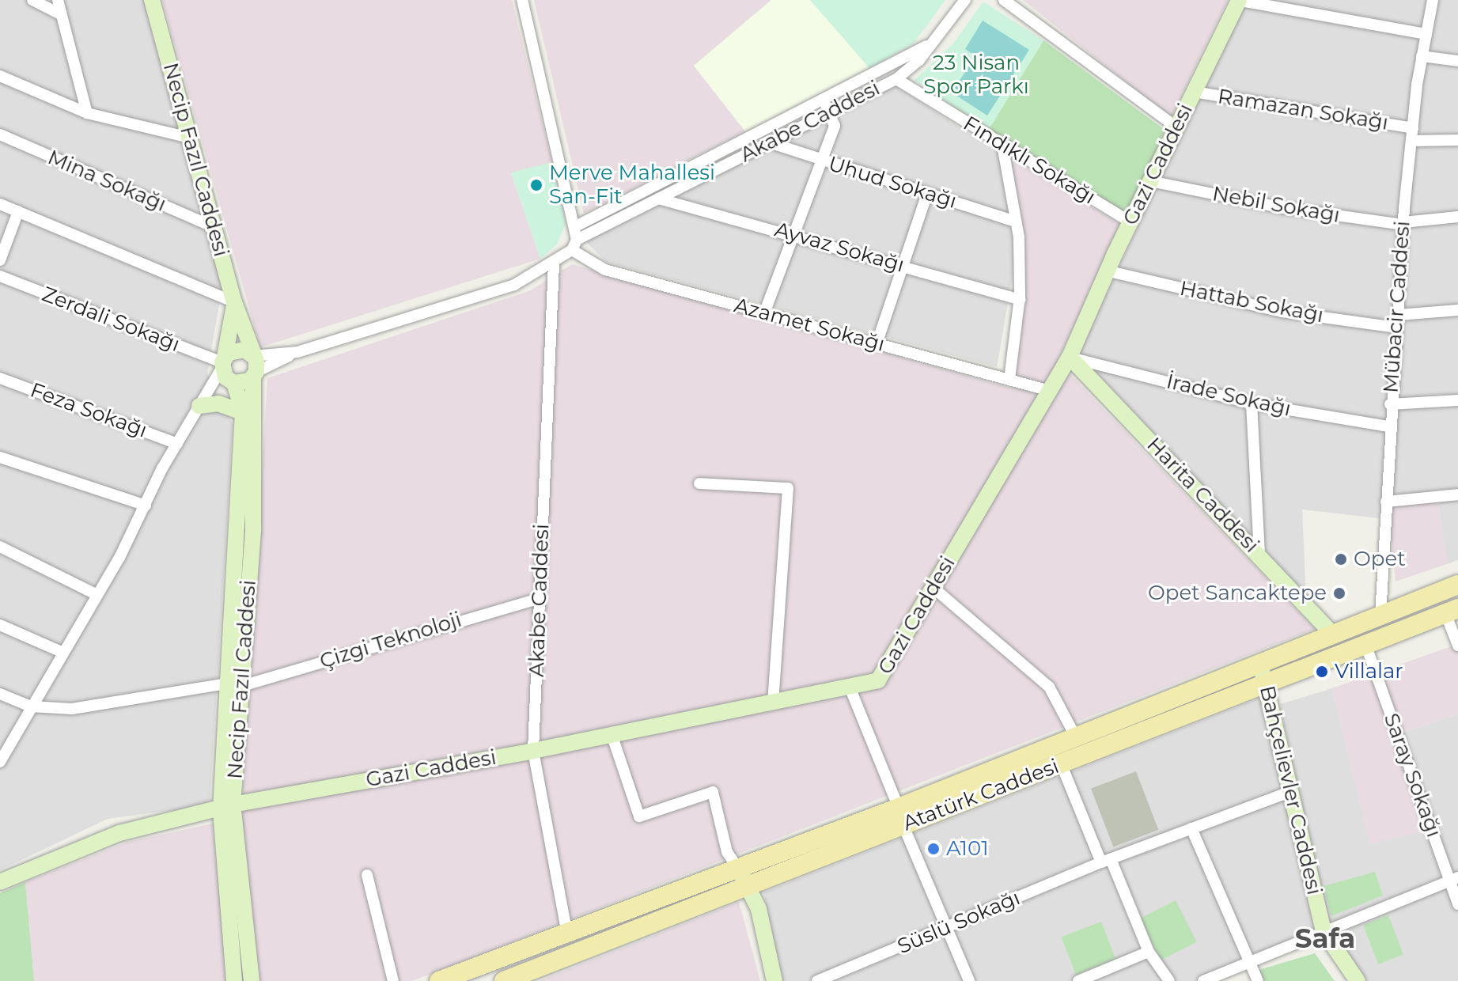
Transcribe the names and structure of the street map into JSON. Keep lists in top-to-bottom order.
{
  "streets": {
    "main road": ["Atatürk Caddesi"],
    "street": [
      "Ramazan Sokağı",
      "Akabe Caddesi",
      "Necip Fazıl Caddesi",
      "Fındıklı Sokağı",
      "Gazi Caddesi",
      "Mina Sokağı",
      "Uhud Sokağı",
      "Nebil Sokağı",
      "Ayvaz Sokağı",
      "Hattab Sokağı",
      "Mübacir Caddesi",
      "Zerdali Sokağı",
      "Azamet Sokağı",
      "İrade Sokağı",
      "Feza Sokağı",
      "Harita Caddesi",
      "Çizgi Teknoloji",
      "Saray Sokağı",
      "Bahçelievler Caddesi",
      "Süslü Sokağı"
    ]
  },
  "crossings": [
    ["Ramazan Sokağı", "Gazi Caddesi"],
    ["Ramazan Sokağı", "Mübacir Caddesi"],
    ["Akabe Caddesi", "Necip Fazıl Caddesi"],
    ["Akabe Caddesi", "Fındıklı Sokağı"],
    ["Akabe Caddesi", "Gazi Caddesi"],
    ["Akabe Caddesi", "Uhud Sokağı"],
    ["Akabe Caddesi", "Ayvaz Sokağı"],
    ["Akabe Caddesi", "Azamet Sokağı"],
    ["Akabe Caddesi", "Çizgi Teknoloji"],
    ["Necip Fazıl Caddesi", "Gazi Caddesi"],
    ["Necip Fazıl Caddesi", "Mina Sokağı"],
    ["Necip Fazıl Caddesi", "Zerdali Sokağı"],
    ["Necip Fazıl Caddesi", "Çizgi Teknoloji"],
    ["Fındıklı Sokağı", "Gazi Caddesi"],
    ["Gazi Caddesi", "Nebil Sokağı"],
    ["Gazi Caddesi", "Hattab Sokağı"],
    ["Gazi Caddesi", "Azamet Sokağı"],
    ["Gazi Caddesi", "İrade Sokağı"],
    ["Gazi Caddesi", "Harita Caddesi"],
    ["Nebil Sokağı", "Mübacir Caddesi"],
    ["Hattab Sokağı", "Mübacir Caddesi"],
    ["Mübacir Caddesi", "İrade Sokağı"],
    ["İrade Sokağı", "Harita Caddesi"],
    ["Saray Sokağı", "Atatürk Caddesi"],
    ["Bahçelievler Caddesi", "Atatürk Caddesi"],
    ["Bahçelievler Caddesi", "Süslü Sokağı"]
  ],
  "districts": ["Safa"],
  "parks": ["23 Nisan Spor Parkı"],
  "places": [
    "Merve Mahallesi San-Fit",
    "Opet",
    "Opet Sancaktepe",
    "Villalar",
    "A101"
  ]
}
